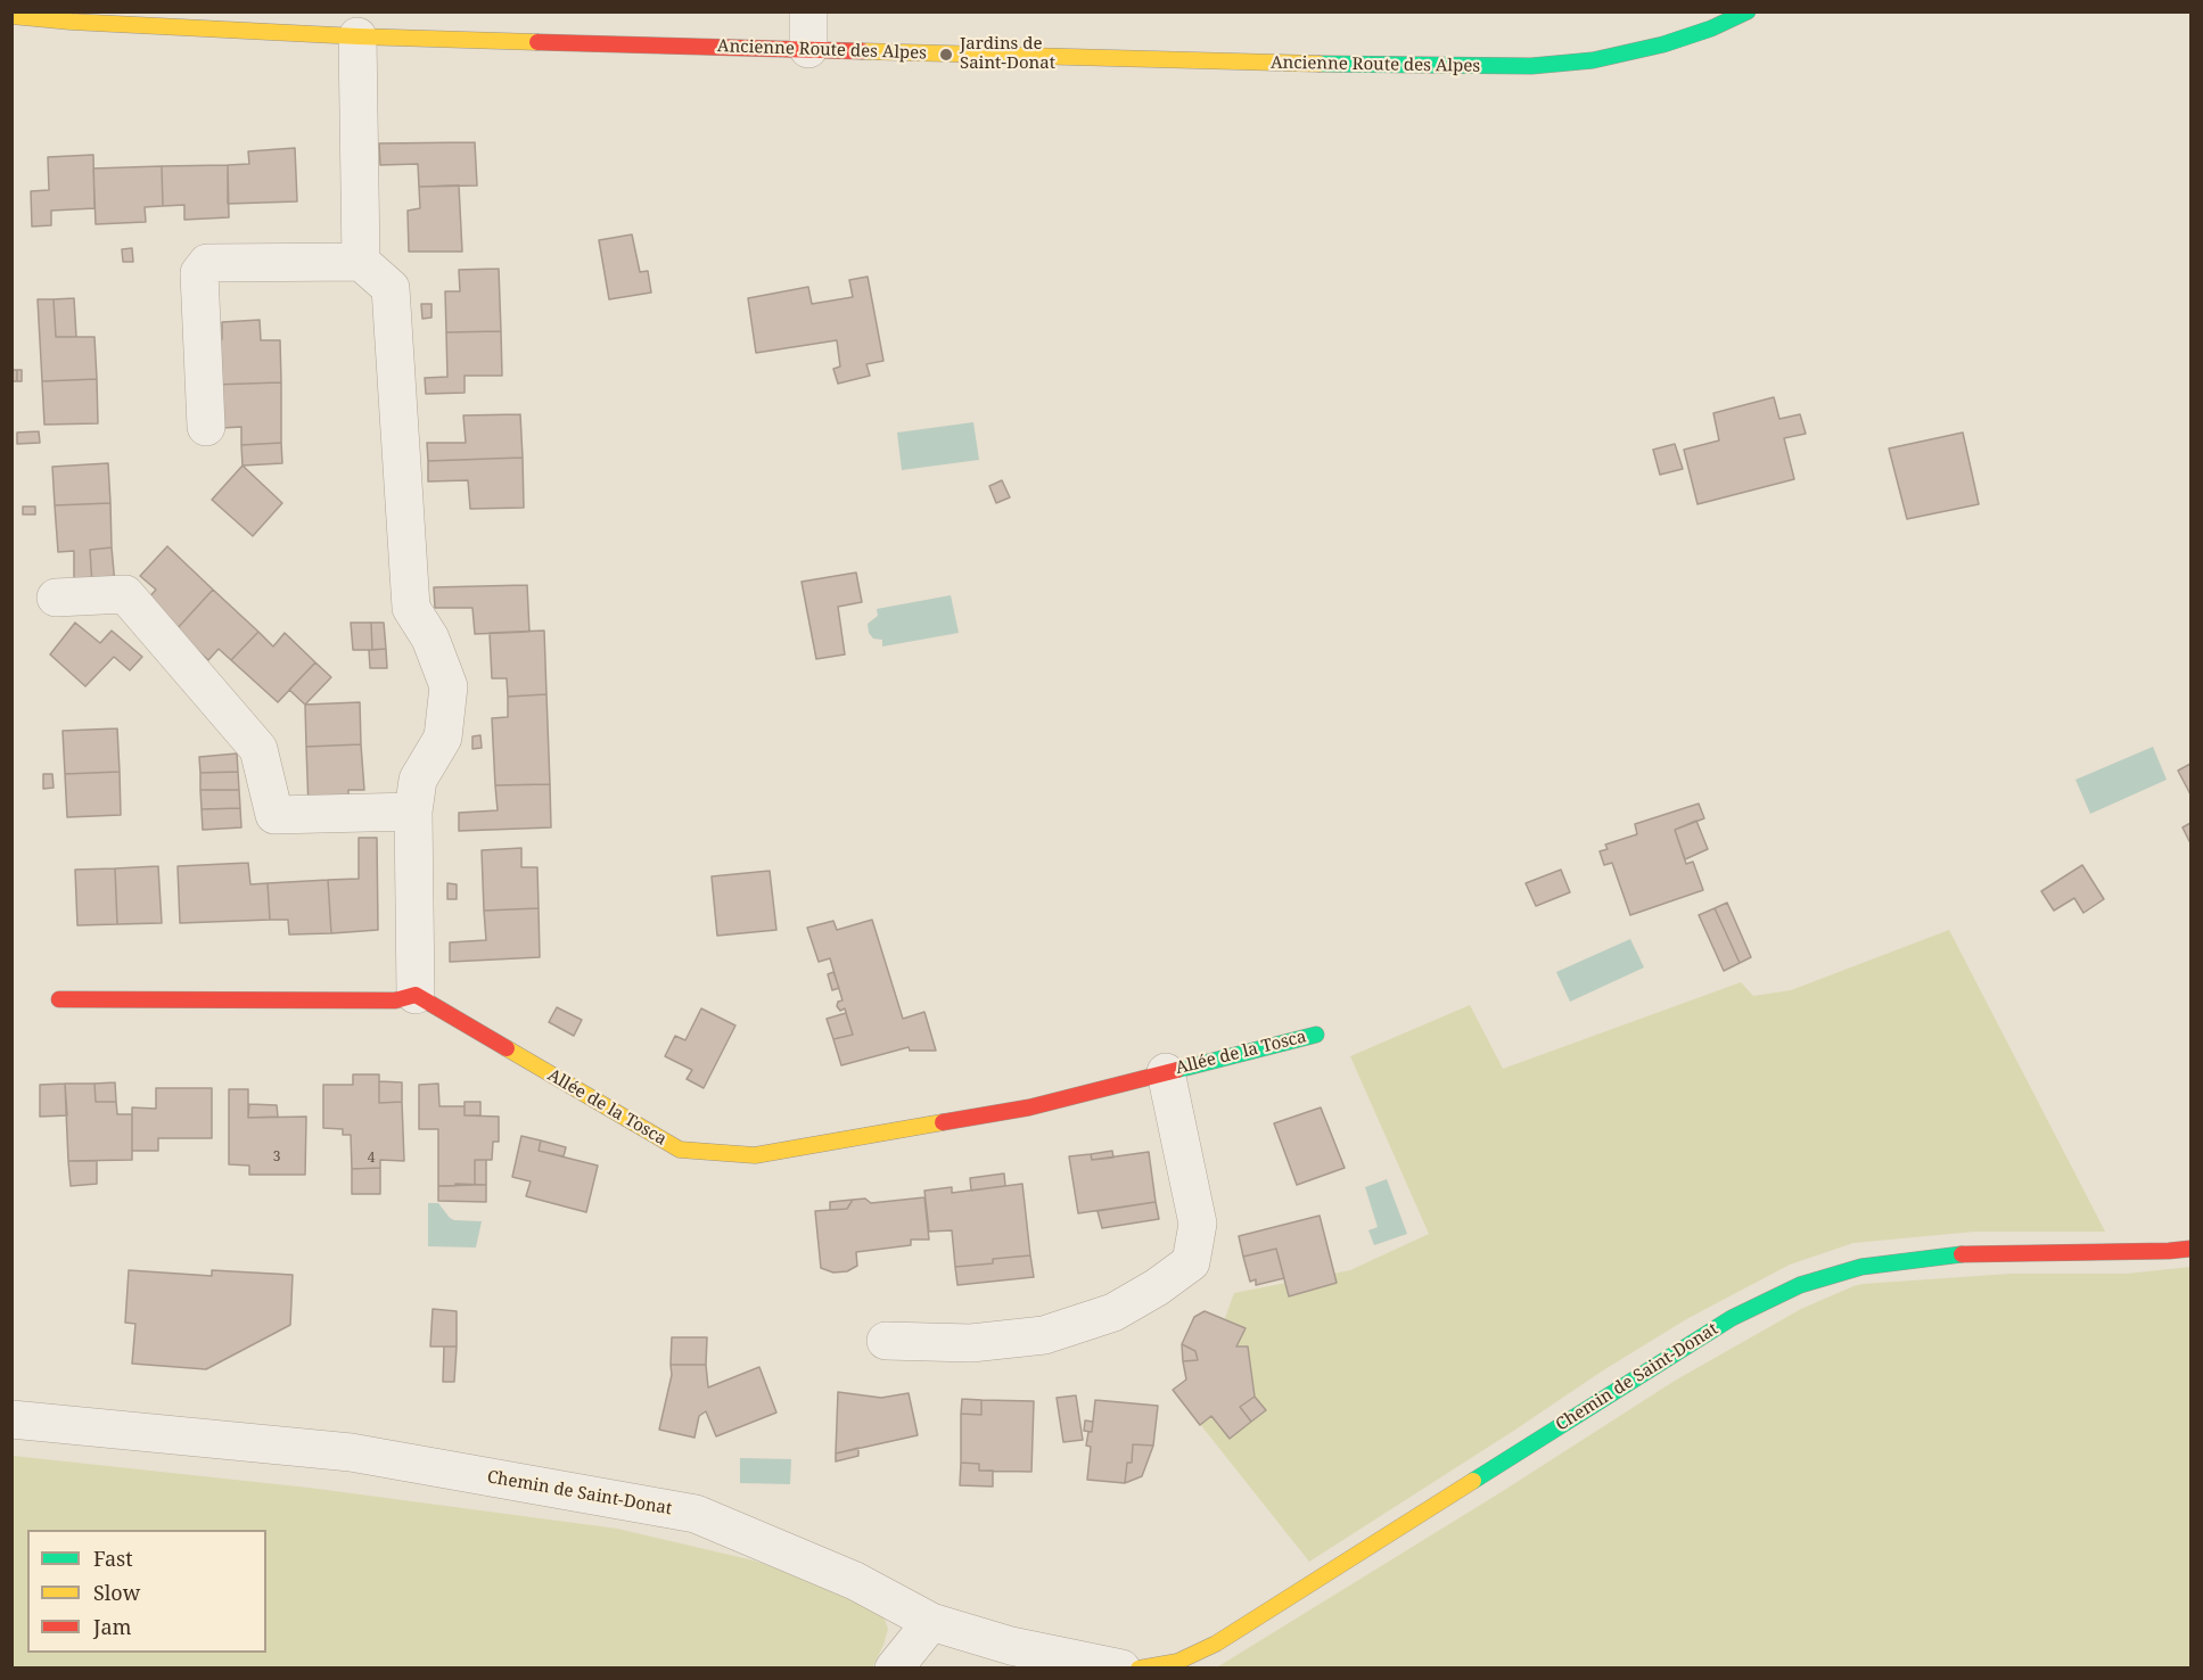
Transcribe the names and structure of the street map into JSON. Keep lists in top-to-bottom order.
{
  "streets": {
    "street": ["Ancienne Route des Alpes", "Allée de la Tosca", "Chemin de Saint-Donat"]
  },
  "places": ["Jardins de Saint-Donat"],
  "house_numbers": ["3", "4"],
  "legend": ["Fast", "Slow", "Jam"]
}
